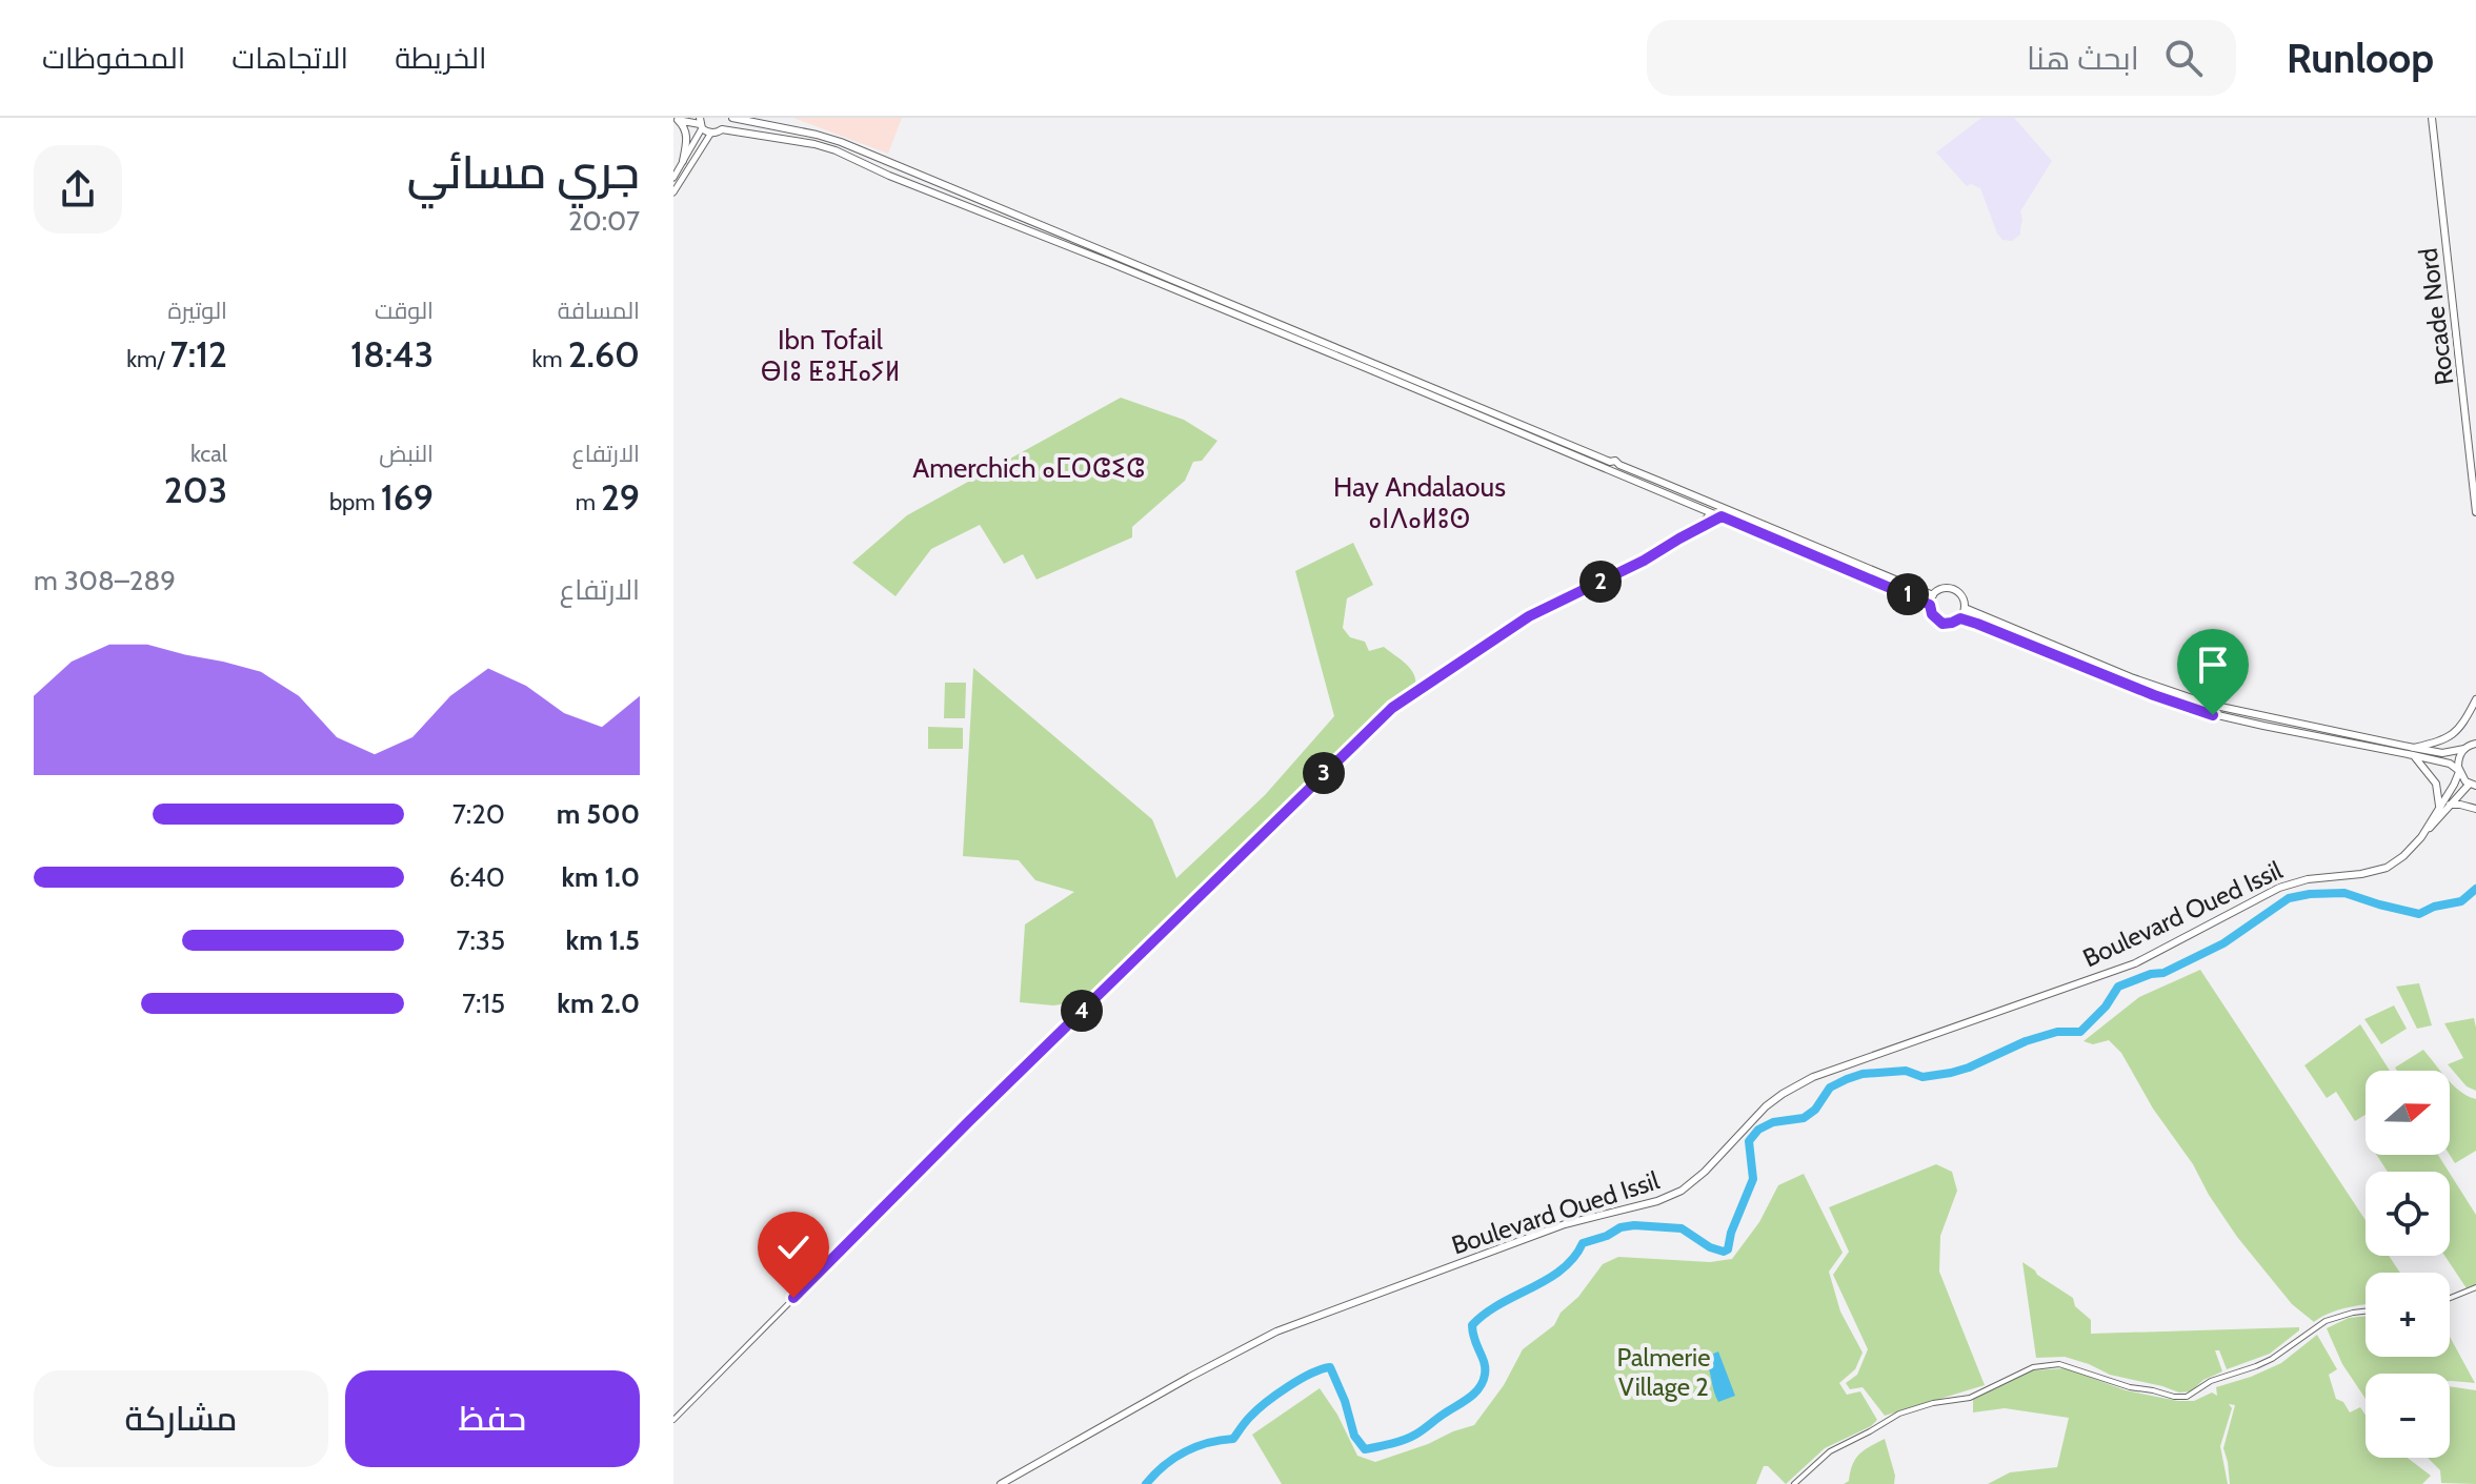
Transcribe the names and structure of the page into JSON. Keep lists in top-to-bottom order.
{
  "streets": {
    "main road": ["Rocade Nord", "Boulevard Oued Issil"]
  },
  "districts": ["Ibn Tofail ⴱⵏⵓ ⵟⵓⴼⴰⵢⵍ", "Amerchich ⴰⵎⵔⵛⵉⵛ", "Hay Andalaous ⴰⵏⴷⴰⵍⵓⵙ"],
  "parks": ["Palmerie Village 2"],
  "north": "right",
  "page": {
    "header": "Runloop",
    "search": "ابحث هنا",
    "nav": ["الخريطة", "الاتجاهات", "المحفوظات"],
    "heading": ["جري مسائي", "20:07"],
    "stats": [
      ["المسافة", "2.60 km"],
      ["الوقت", "18:43"],
      ["الوتيرة", "7:12 /km"],
      ["الارتفاع", "29 m"],
      ["النبض", "169 bpm"],
      ["kcal", "203"]
    ],
    "chart": ["الارتفاع", "289–308 m"],
    "pins": [
      "2",
      "1",
      "3",
      "4"
    ],
    "list": [
      {
        "name": "500 m",
        "note": "7:20"
      },
      {
        "name": "1.0 km",
        "note": "6:40"
      },
      {
        "name": "1.5 km",
        "note": "7:35"
      },
      {
        "name": "2.0 km",
        "note": "7:15"
      }
    ],
    "map_buttons": ["+", "−"],
    "buttons": ["حفظ", "مشاركة"]
  }
}
